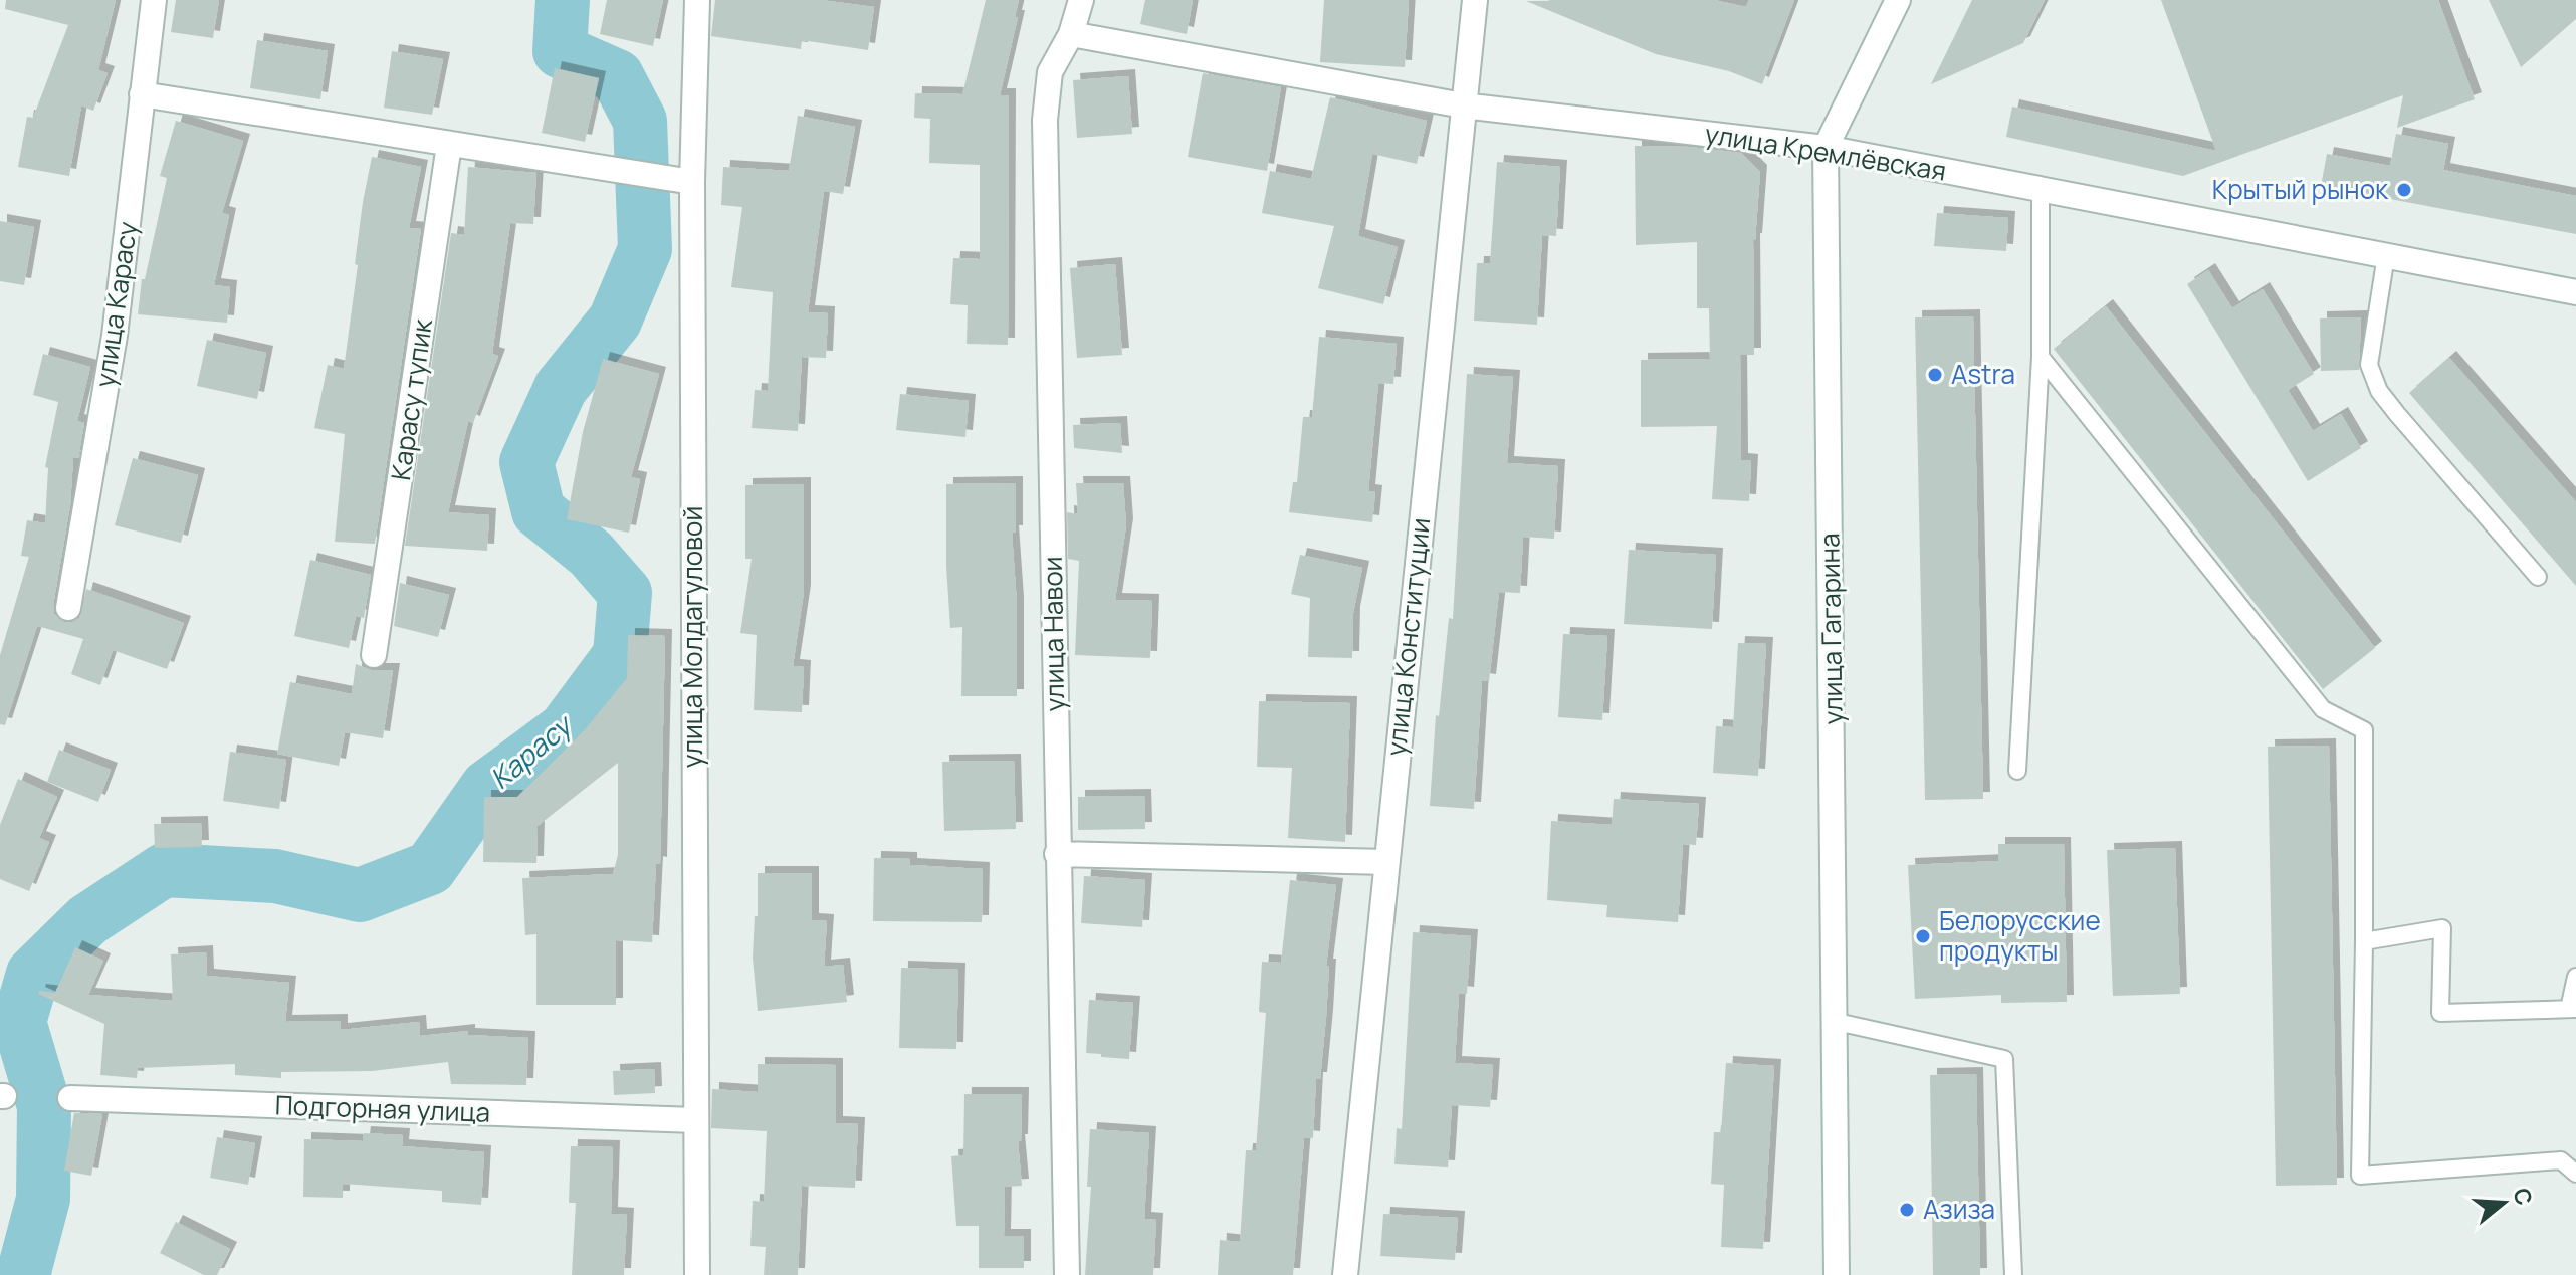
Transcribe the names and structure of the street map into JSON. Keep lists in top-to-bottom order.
{
  "streets": {
    "street": [
      "улица Кремлёвская",
      "улица Карасу",
      "Карасу тупик",
      "улица Гагарина",
      "улица Навои",
      "улица Молдагуловой",
      "улица Конституции",
      "Подгорная улица"
    ]
  },
  "crossings": [
    ["улица Кремлёвская", "улица Гагарина"],
    ["улица Кремлёвская", "улица Навои"],
    ["улица Кремлёвская", "улица Конституции"],
    ["улица Молдагуловой", "Подгорная улица"]
  ],
  "water": ["Карасу"],
  "places": [
    "Крытый рынок",
    "Astra",
    "Белорусские продукты",
    "Азиза"
  ],
  "north": "right"
}
